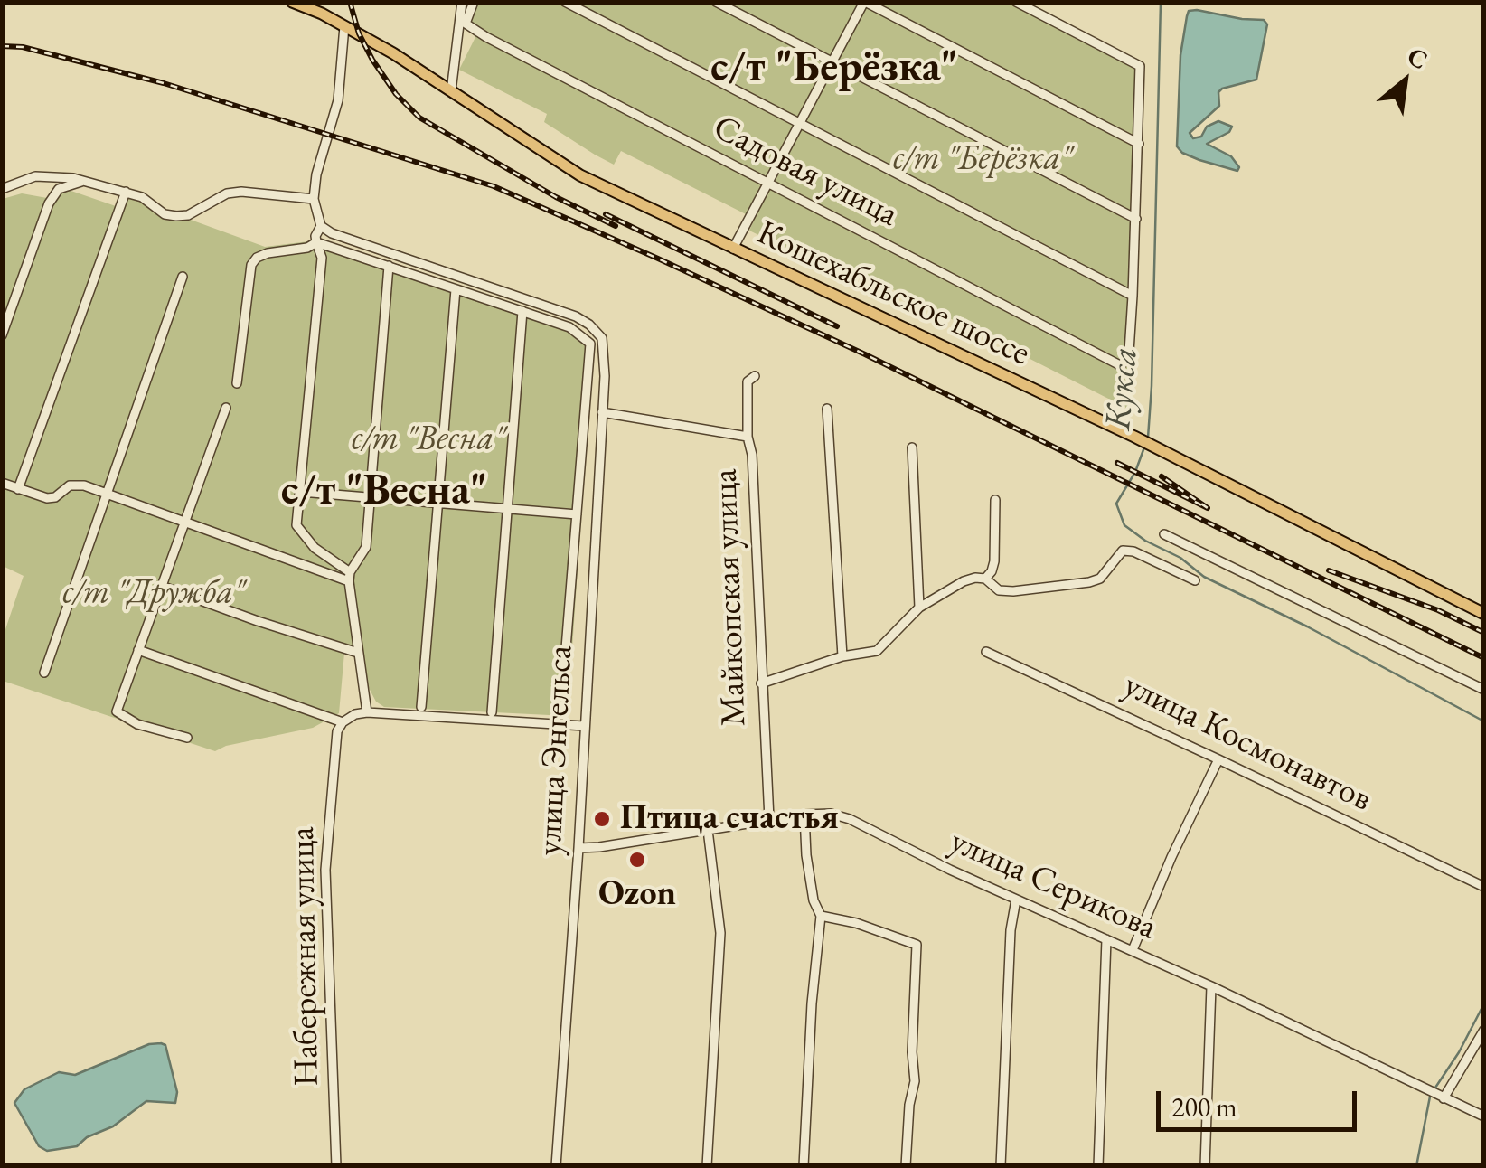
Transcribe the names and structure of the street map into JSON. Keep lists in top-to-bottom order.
{
  "streets": {
    "main road": ["Кошехабльское шоссе"],
    "street": [
      "Садовая улица",
      "Майкопская улица",
      "улица Космонавтов",
      "улица Энгельса",
      "улица Серикова",
      "Набережная улица"
    ]
  },
  "crossings": [
    ["Майкопская улица", "улица Серикова"],
    ["улица Энгельса", "улица Серикова"]
  ],
  "districts": ["с/т \"Берёзка\"", "с/т \"Весна\""],
  "water": ["Кукса"],
  "parks": ["с/т \"Берёзка\"", "с/т \"Весна\"", "с/т \"Дружба\""],
  "places": ["Птица счастья", "Ozon"],
  "scale_bar": "200 m",
  "north": "top right"
}
